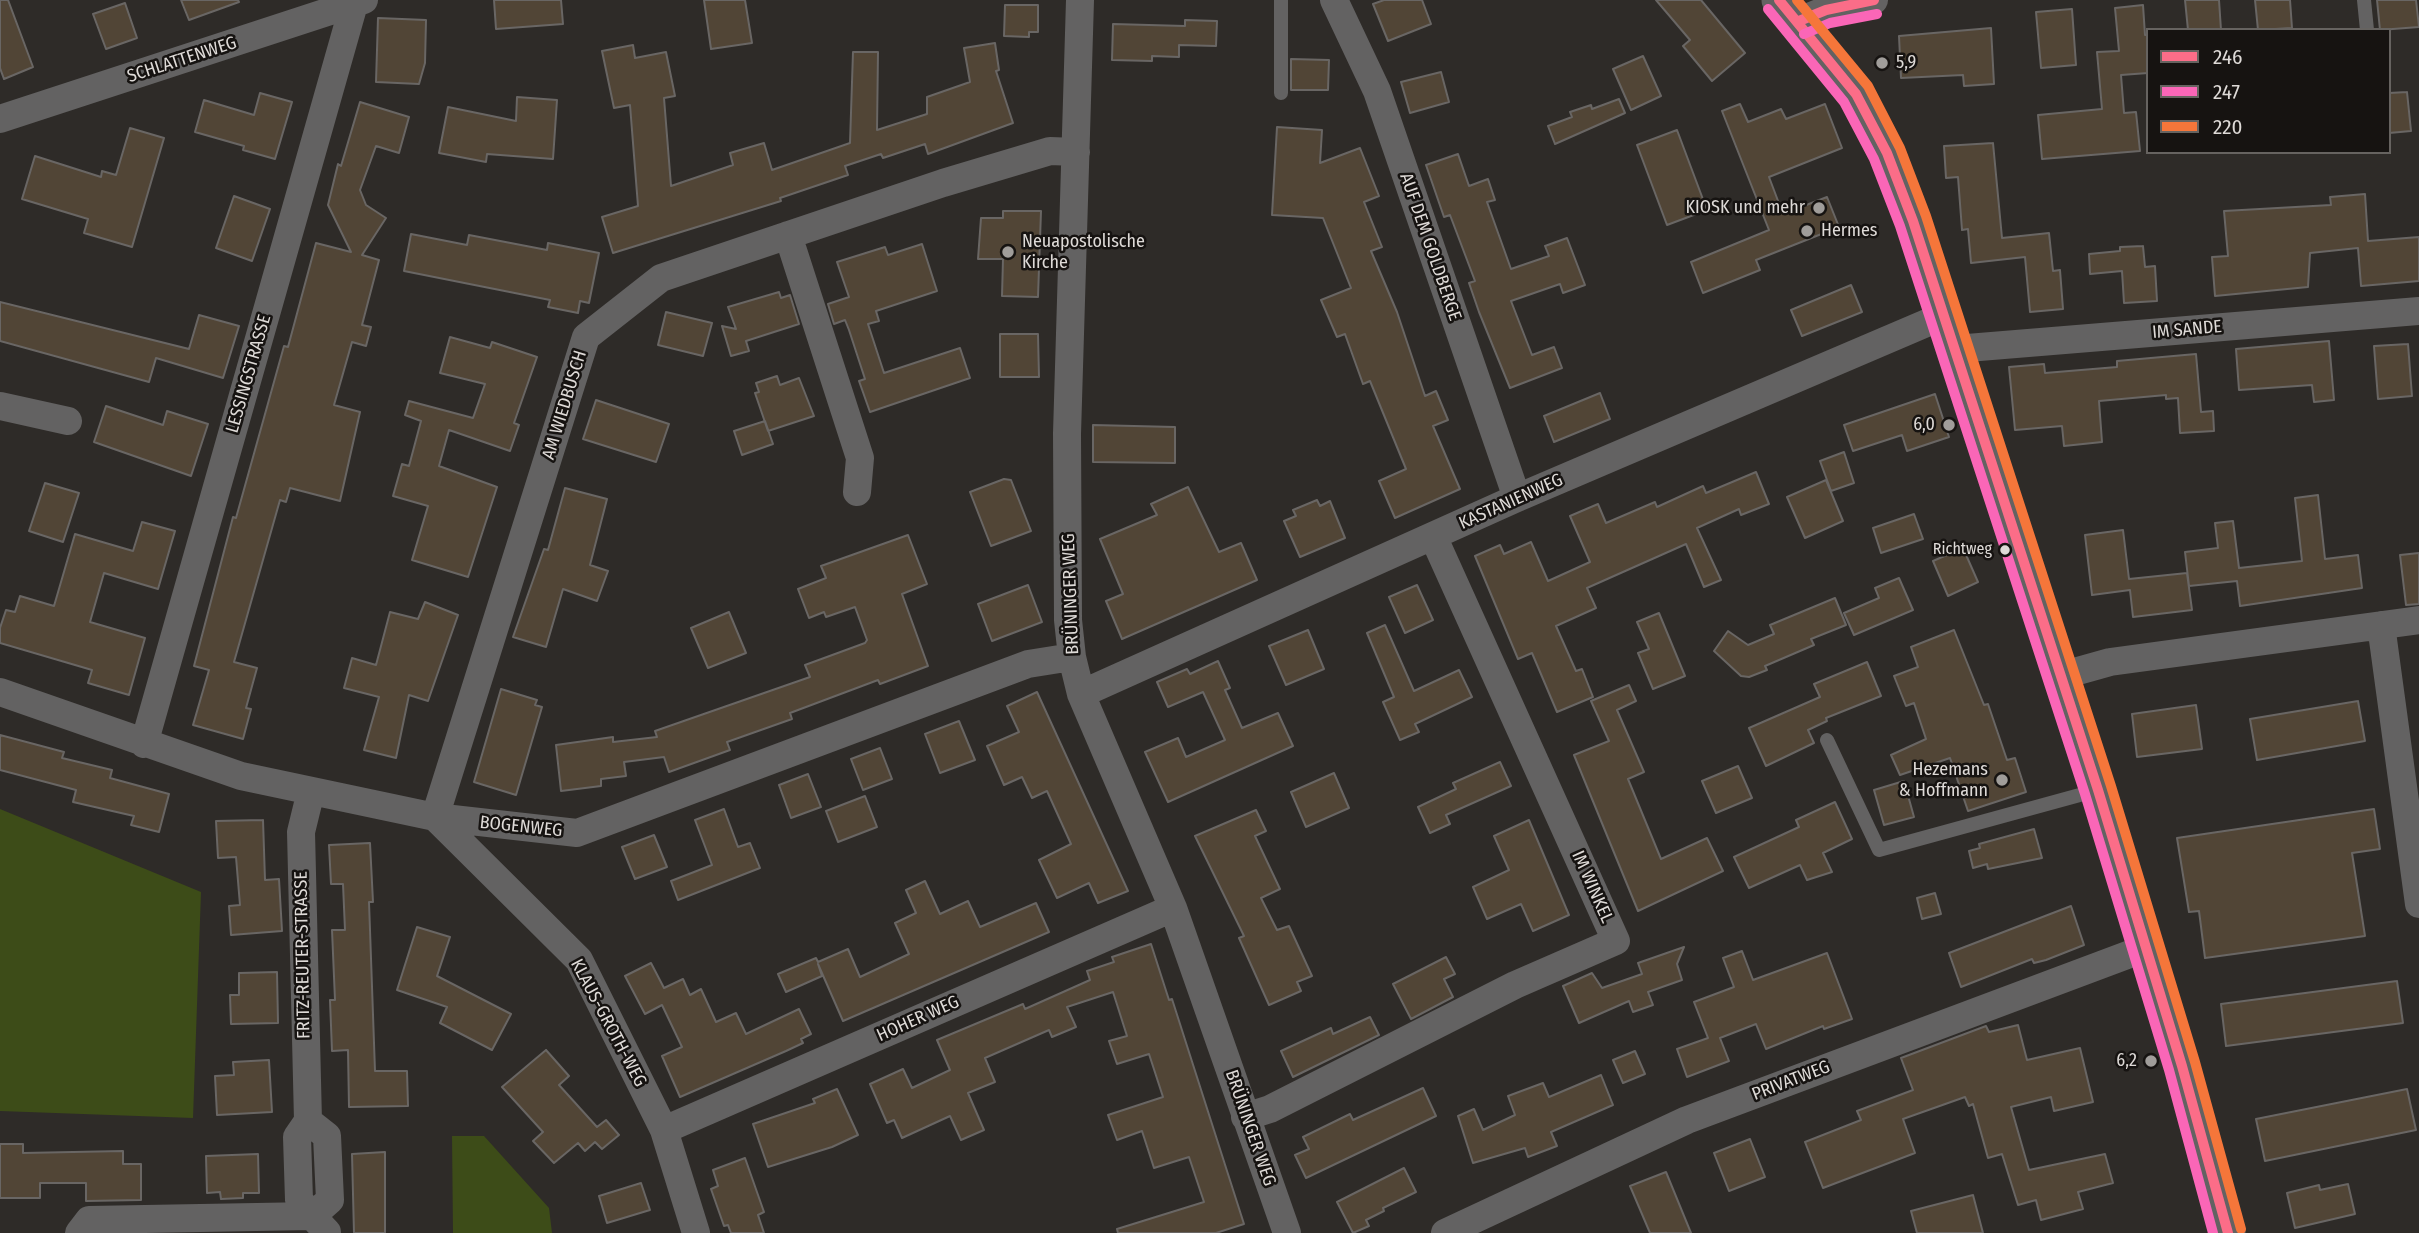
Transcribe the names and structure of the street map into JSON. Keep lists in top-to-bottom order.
{
  "streets": {
    "street": [
      "SCHLATTENWEG",
      "AUF DEM GOLDBERGE",
      "IM SANDE",
      "LESSINGSTRASSE",
      "AM WIEDBUSCH",
      "KASTANIENWEG",
      "BRÜNINGER WEG",
      "BOGENWEG",
      "IM WINKEL",
      "FRITZ-REUTER-STRASSE",
      "HOHER WEG",
      "KLAUS-GROTH-WEG",
      "PRIVATWEG"
    ]
  },
  "crossings": [
    ["SCHLATTENWEG", "LESSINGSTRASSE"],
    ["AUF DEM GOLDBERGE", "KASTANIENWEG"],
    ["LESSINGSTRASSE", "BOGENWEG"],
    ["AM WIEDBUSCH", "BRÜNINGER WEG"],
    ["AM WIEDBUSCH", "BOGENWEG"],
    ["AM WIEDBUSCH", "KLAUS-GROTH-WEG"],
    ["KASTANIENWEG", "BRÜNINGER WEG"],
    ["KASTANIENWEG", "IM WINKEL"],
    ["BRÜNINGER WEG", "BOGENWEG"],
    ["BRÜNINGER WEG", "IM WINKEL"],
    ["BRÜNINGER WEG", "HOHER WEG"],
    ["BOGENWEG", "FRITZ-REUTER-STRASSE"],
    ["BOGENWEG", "KLAUS-GROTH-WEG"],
    ["HOHER WEG", "KLAUS-GROTH-WEG"]
  ],
  "places": [
    "5,9",
    "KIOSK und mehr",
    "Hermes",
    "Neuapostolische Kirche",
    "6,0",
    "Richtweg",
    "Hezemans & Hoffmann",
    "6,2"
  ],
  "lines": ["transit line 246", "transit line 220", "transit line 247"],
  "legend": ["246", "247", "220"]
}
